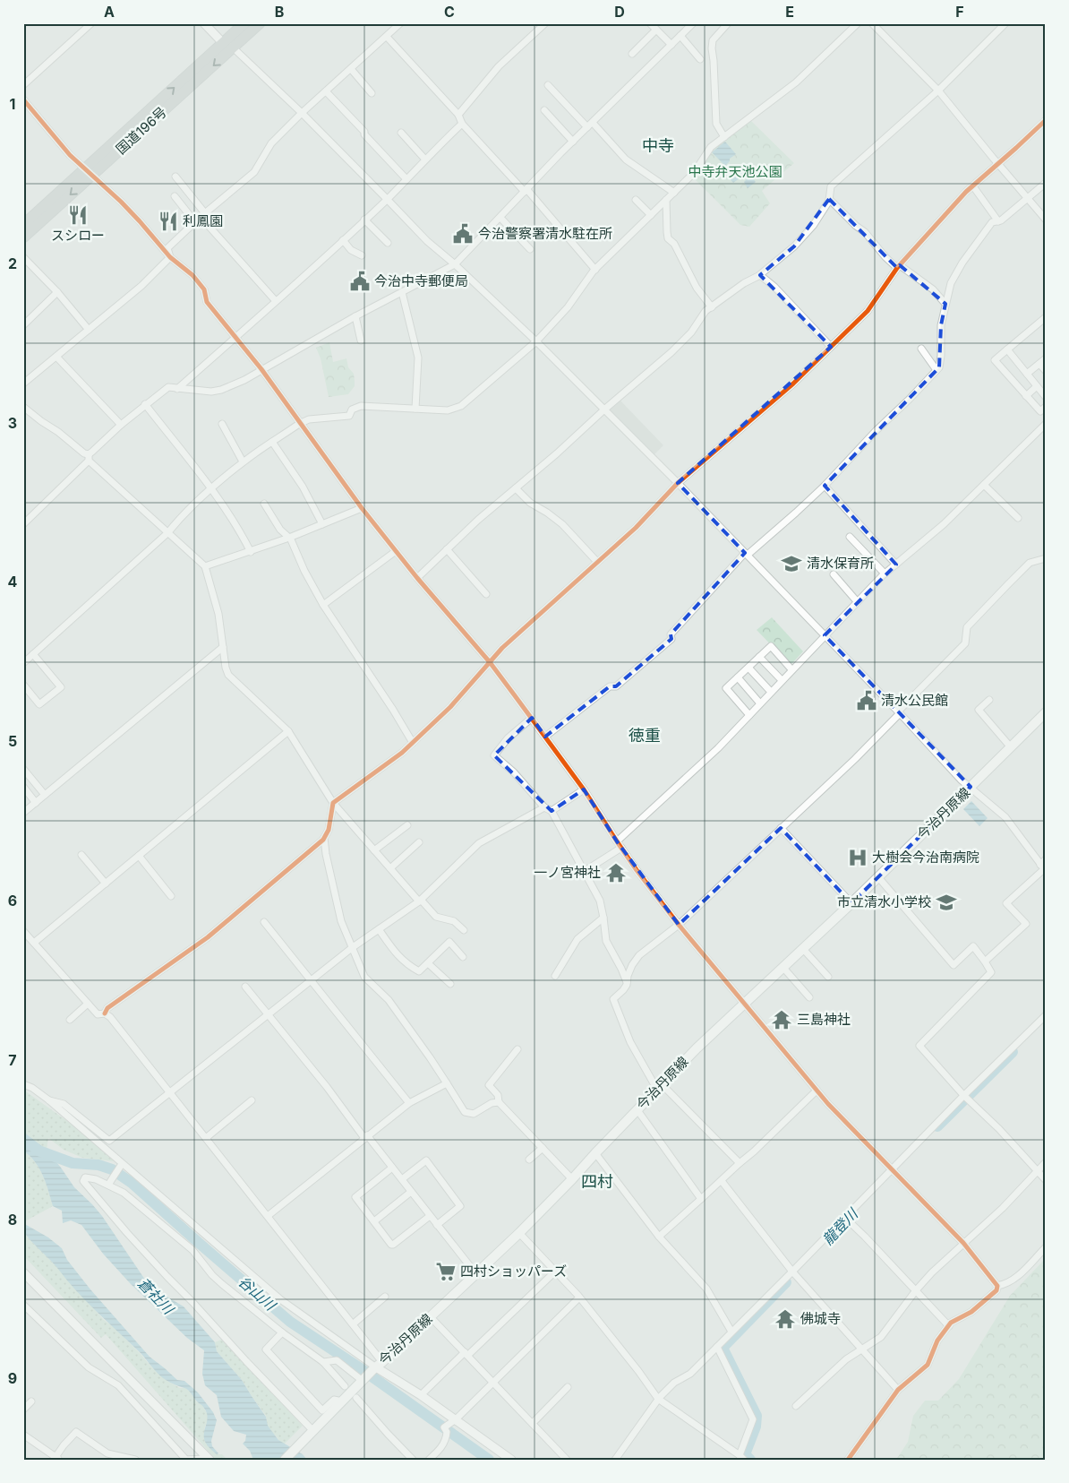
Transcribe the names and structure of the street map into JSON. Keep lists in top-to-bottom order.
{
  "streets": {
    "highway": ["国道196号"],
    "main road": ["今治丹原線"]
  },
  "districts": ["中寺", "徳重", "四村"],
  "water": ["龍登川", "谷山川", "蒼社川"],
  "parks": ["中寺弁天池公園"],
  "places": {
    "restaurant": ["スシロー", "利鳳園"],
    "public building": ["今治警察署清水駐在所", "今治中寺郵便局", "清水公民館"],
    "school or university": ["清水保育所", "市立清水小学校"],
    "hospital": ["大樹会今治南病院"],
    "temple": ["一ノ宮神社", "三島神社", "佛城寺"],
    "supermarket": ["四村ショッパーズ"]
  },
  "grid": {
    "columns": [
      "A",
      "B",
      "C",
      "D",
      "E",
      "F"
    ],
    "rows": [
      "1",
      "2",
      "3",
      "4",
      "5",
      "6",
      "7",
      "8",
      "9"
    ]
  }
}
